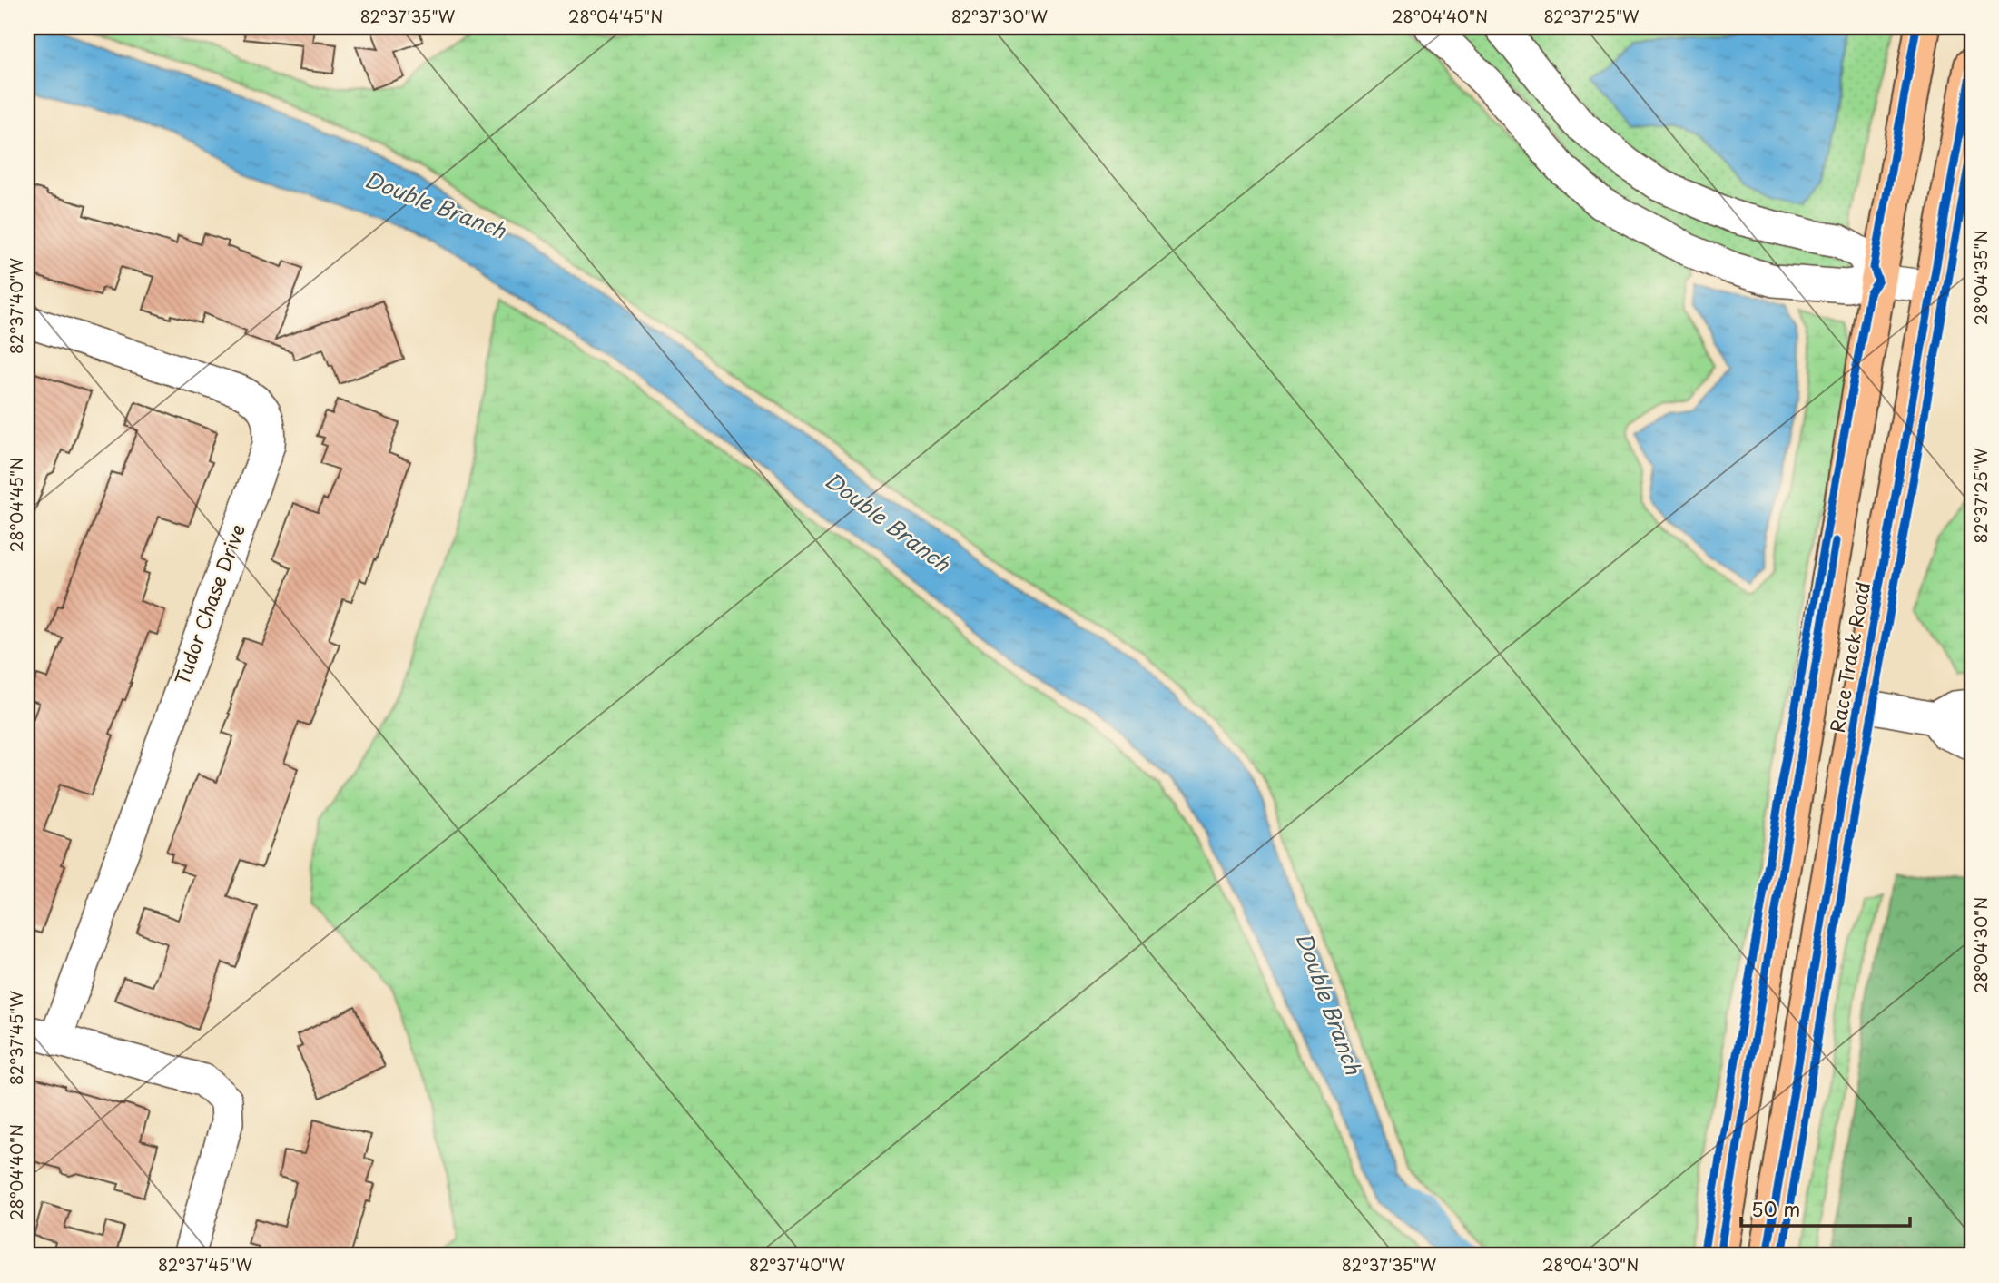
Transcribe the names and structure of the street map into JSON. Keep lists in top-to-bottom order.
{
  "streets": {
    "main road": ["Race Track Road"],
    "street": ["Tudor Chase Drive"]
  },
  "water": ["Double Branch"],
  "scale_bar": "50 m",
  "coordinates": [
    "82°37'35\"W",
    "28°04'45\"N",
    "82°37'30\"W",
    "28°04'40\"N",
    "82°37'25\"W",
    "28°04'35\"N",
    "82°37'40\"W",
    "28°04'30\"N",
    "82°37'45\"W"
  ]
}
